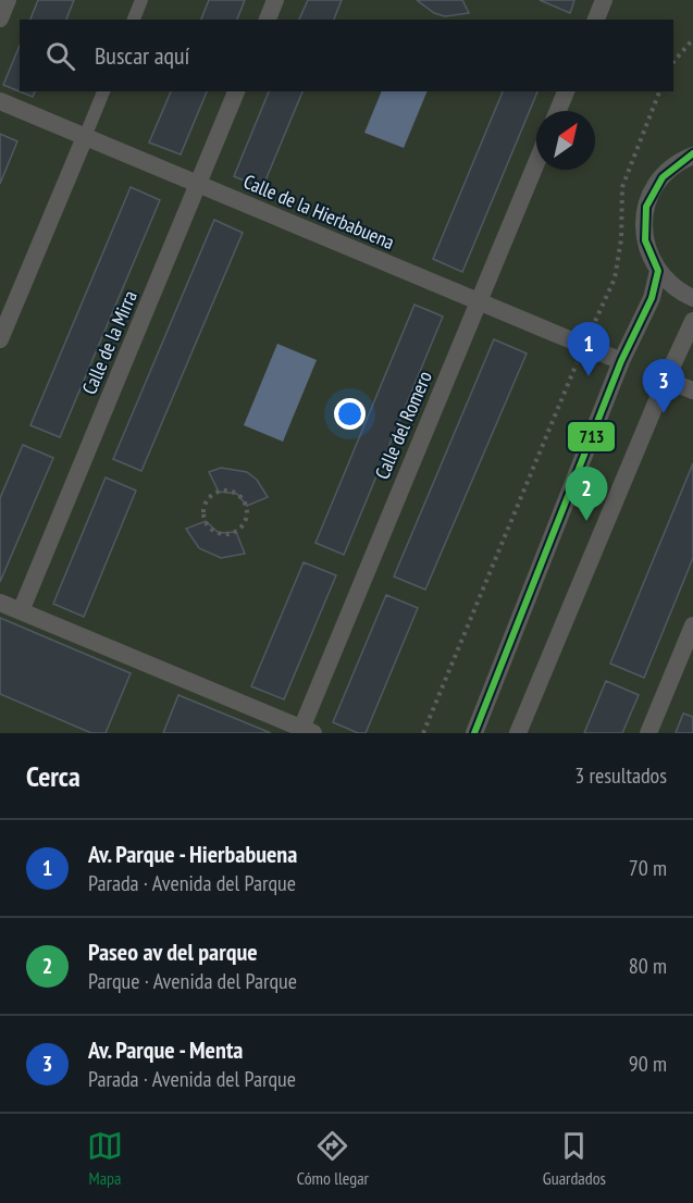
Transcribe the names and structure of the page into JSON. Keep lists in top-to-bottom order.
{
  "streets": {
    "street": ["Calle de la Hierbabuena", "Calle de la Mirra", "Calle del Romero"]
  },
  "crossings": [
    ["Calle de la Hierbabuena", "Calle de la Mirra"],
    ["Calle de la Hierbabuena", "Calle del Romero"]
  ],
  "lines": ["transit line 713"],
  "north": "top right",
  "page": {
    "search": "Buscar aquí",
    "pins": ["1", "3", "2"],
    "heading": ["Cerca", "3 resultados"],
    "list": [
      {
        "mark": "1",
        "name": "Av. Parque - Hierbabuena",
        "note": "Parada · Avenida del Parque",
        "value": "70 m"
      },
      {
        "mark": "2",
        "name": "Paseo av del parque",
        "note": "Parque · Avenida del Parque",
        "value": "80 m"
      },
      {
        "mark": "3",
        "name": "Av. Parque - Menta",
        "note": "Parada · Avenida del Parque",
        "value": "90 m"
      }
    ],
    "nav": ["Mapa", "Cómo llegar", "Guardados"]
  }
}
